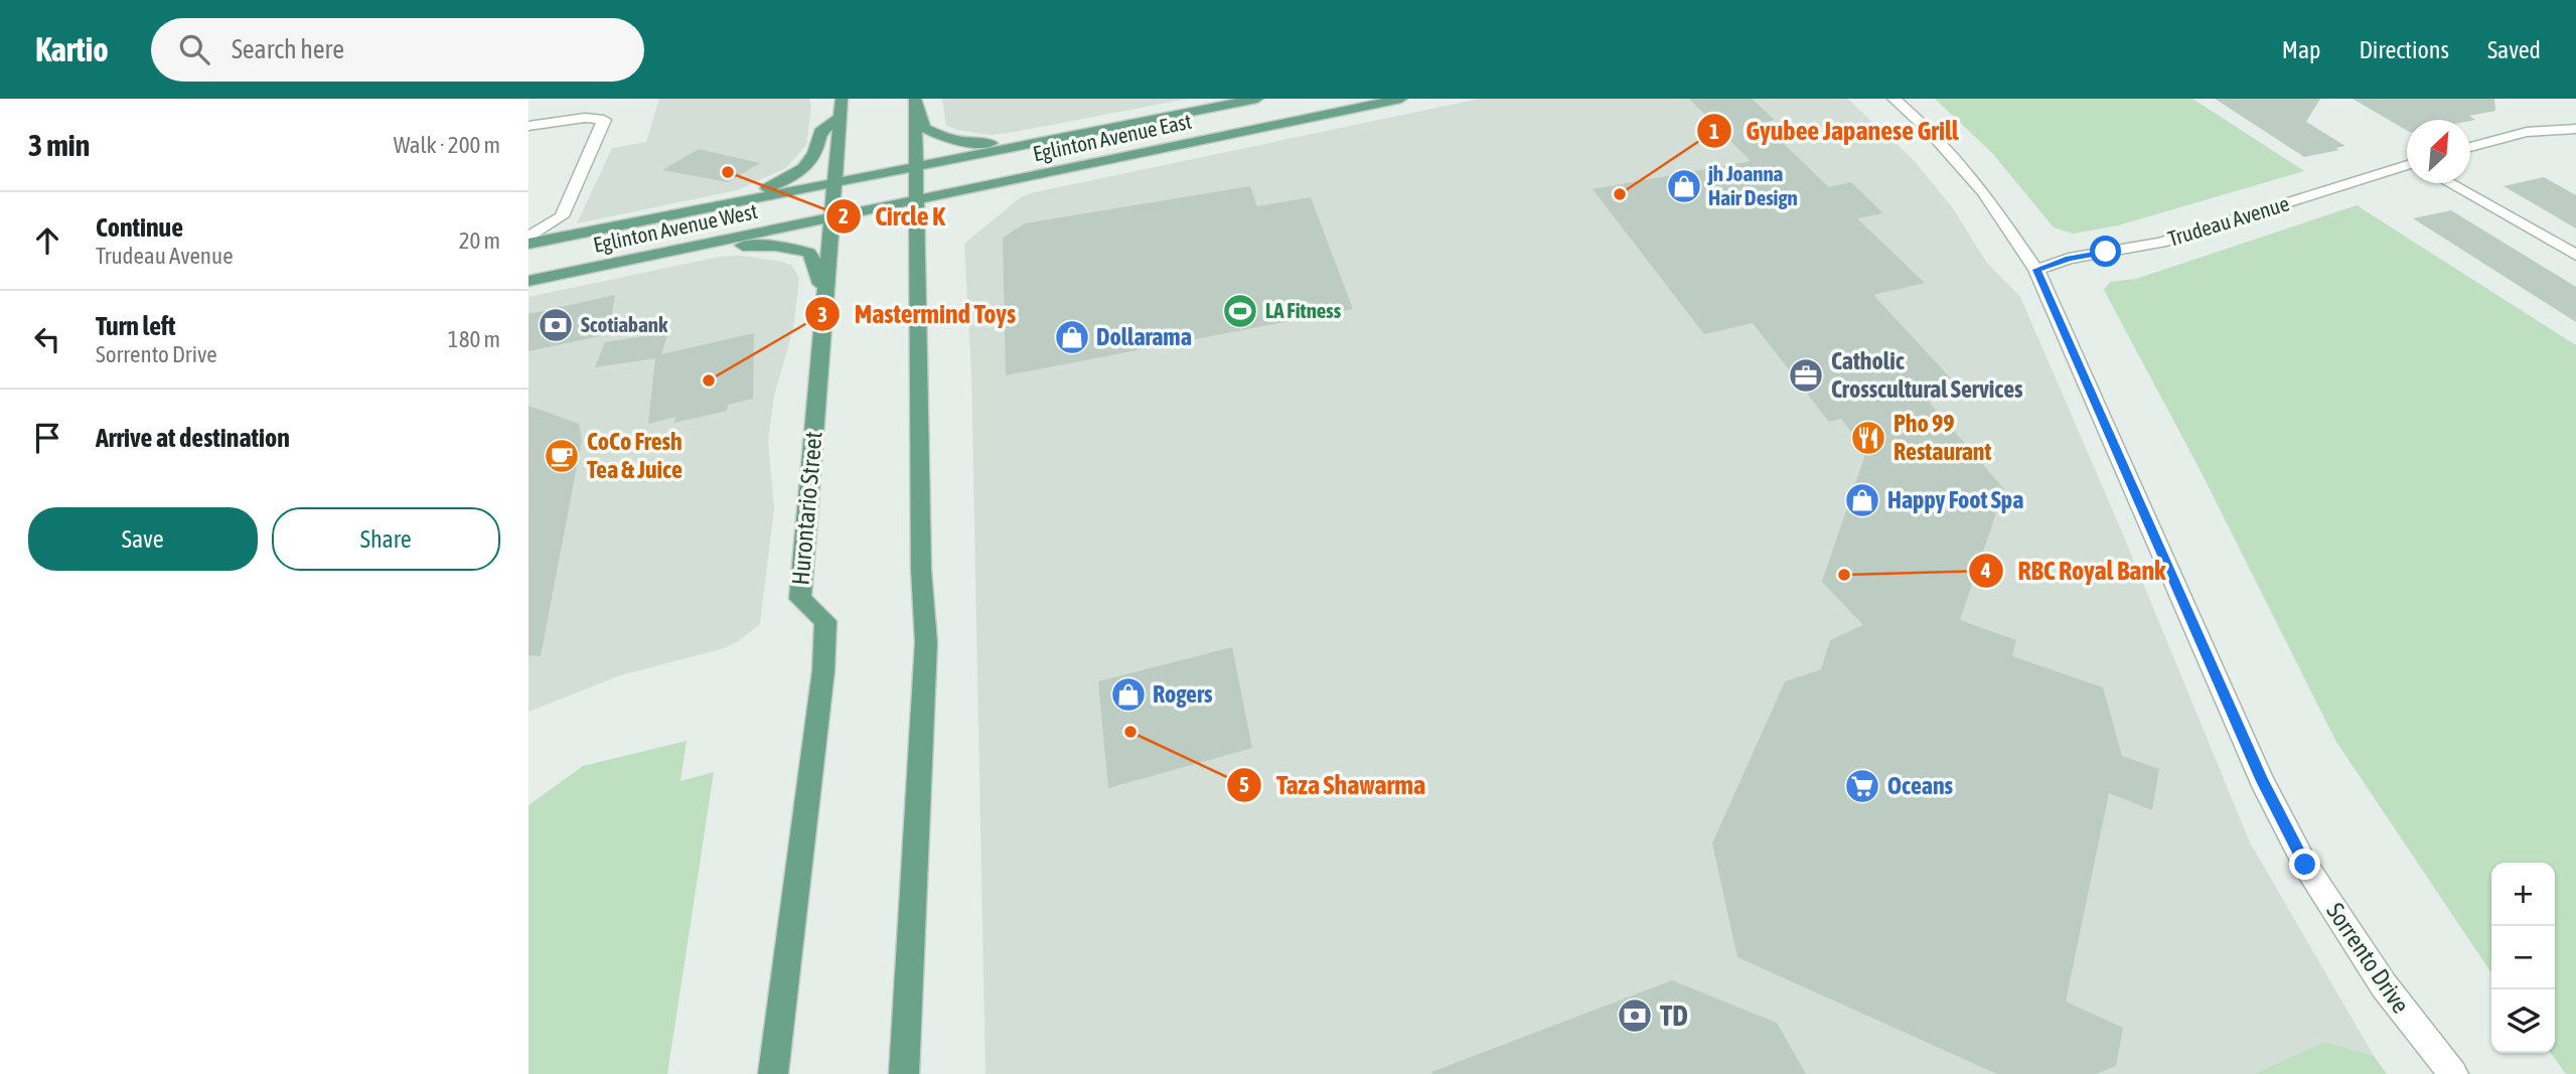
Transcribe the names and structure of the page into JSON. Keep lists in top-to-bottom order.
{
  "streets": {
    "main road": ["Eglinton Avenue East", "Eglinton Avenue West", "Hurontario Street"],
    "street": ["Trudeau Avenue", "Sorrento Drive"]
  },
  "crossings": [
    ["Eglinton Avenue East", "Eglinton Avenue West"],
    ["Eglinton Avenue East", "Hurontario Street"],
    ["Trudeau Avenue", "Sorrento Drive"],
    ["Eglinton Avenue West", "Hurontario Street"]
  ],
  "places": {
    "other": [
      "Circle K",
      "Gyubee Japanese Grill",
      "Mastermind Toys",
      "RBC Royal Bank",
      "Taza Shawarma"
    ],
    "shop": [
      "jh Joanna Hair Design",
      "Dollarama",
      "Happy Foot Spa",
      "Rogers"
    ],
    "sports": ["LA Fitness"],
    "bank": ["Scotiabank", "TD"],
    "office": ["Catholic Crosscultural Services"],
    "restaurant": ["Pho 99 Restaurant"],
    "cafe": ["CoCo Fresh Tea & Juice"],
    "supermarket": ["Oceans"]
  },
  "north": "top right",
  "page": {
    "header": "Kartio",
    "search": "Search here",
    "nav": ["Map", "Directions", "Saved"],
    "heading": ["3 min", "Walk · 200 m"],
    "list": [
      ["Continue", "Trudeau Avenue", "20 m"],
      ["Turn left", "Sorrento Drive", "180 m"],
      "Arrive at destination"
    ],
    "buttons": ["Save", "Share"],
    "map_buttons": ["+", "−"]
  }
}
